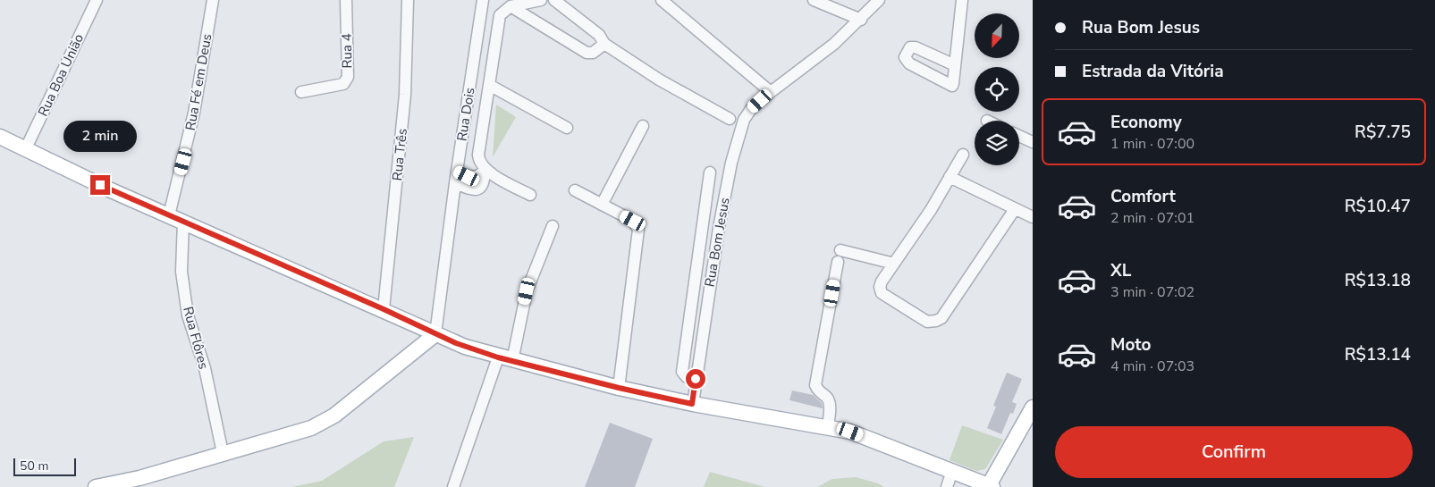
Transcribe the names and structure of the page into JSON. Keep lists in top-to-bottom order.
{
  "streets": {
    "street": [
      "Rua 4",
      "Rua Boa União",
      "Rua Fé em Deus",
      "Rua Dois",
      "Rua Três",
      "Rua Bom Jesus",
      "Rua Flôres"
    ]
  },
  "scale_bar": "50 m",
  "north": "bottom left",
  "page": {
    "banner": ["Rua Bom Jesus", "Estrada da Vitória"],
    "list": [
      {
        "name": "Economy",
        "note": "1 min · 07:00",
        "value": "R$7.75"
      },
      {
        "name": "Comfort",
        "note": "2 min · 07:01",
        "value": "R$10.47"
      },
      {
        "name": "XL",
        "note": "3 min · 07:02",
        "value": "R$13.18"
      },
      {
        "name": "Moto",
        "note": "4 min · 07:03",
        "value": "R$13.14"
      }
    ],
    "bubble": "2 min",
    "buttons": "Confirm",
    "scale": "50 m"
  }
}
